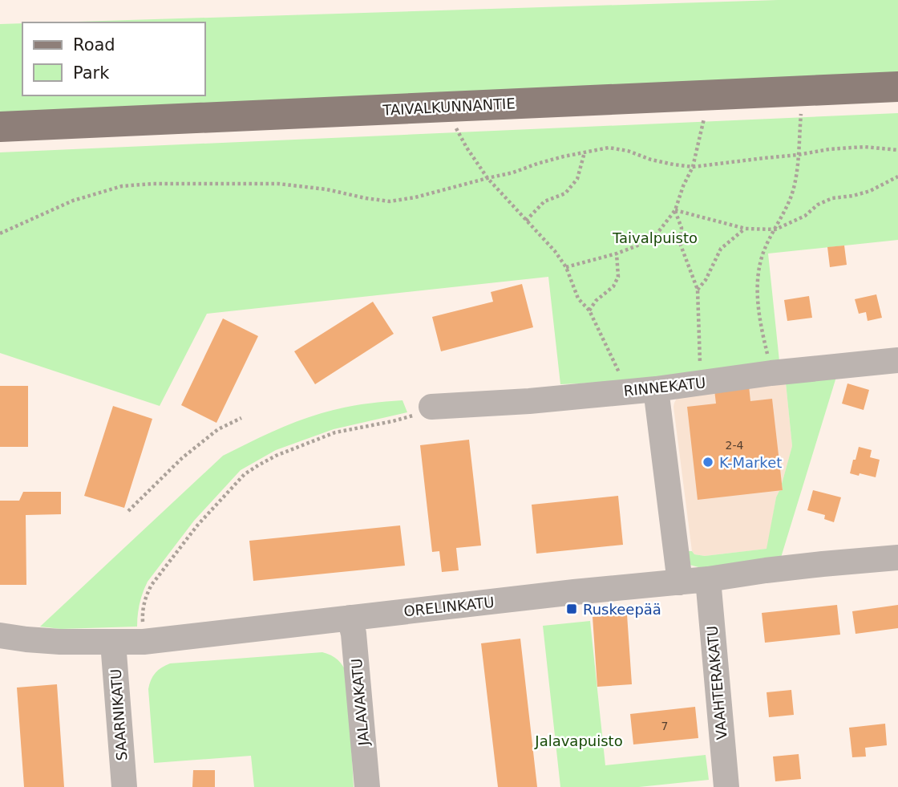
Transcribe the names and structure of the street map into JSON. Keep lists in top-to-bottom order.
{
  "streets": {
    "main road": ["TAIVALKUNNANTIE"],
    "street": [
      "RINNEKATU",
      "ORELINKATU",
      "VAAHTERAKATU",
      "JALAVAKATU",
      "SAARNIKATU"
    ]
  },
  "crossings": [
    ["ORELINKATU", "VAAHTERAKATU"],
    ["ORELINKATU", "JALAVAKATU"],
    ["ORELINKATU", "SAARNIKATU"]
  ],
  "parks": ["Taivalpuisto", "Jalavapuisto"],
  "places": {
    "other": ["K-Market"],
    "transit": ["Ruskeepää"]
  },
  "house_numbers": ["2-4", "7"],
  "legend": ["Road", "Park"]
}
